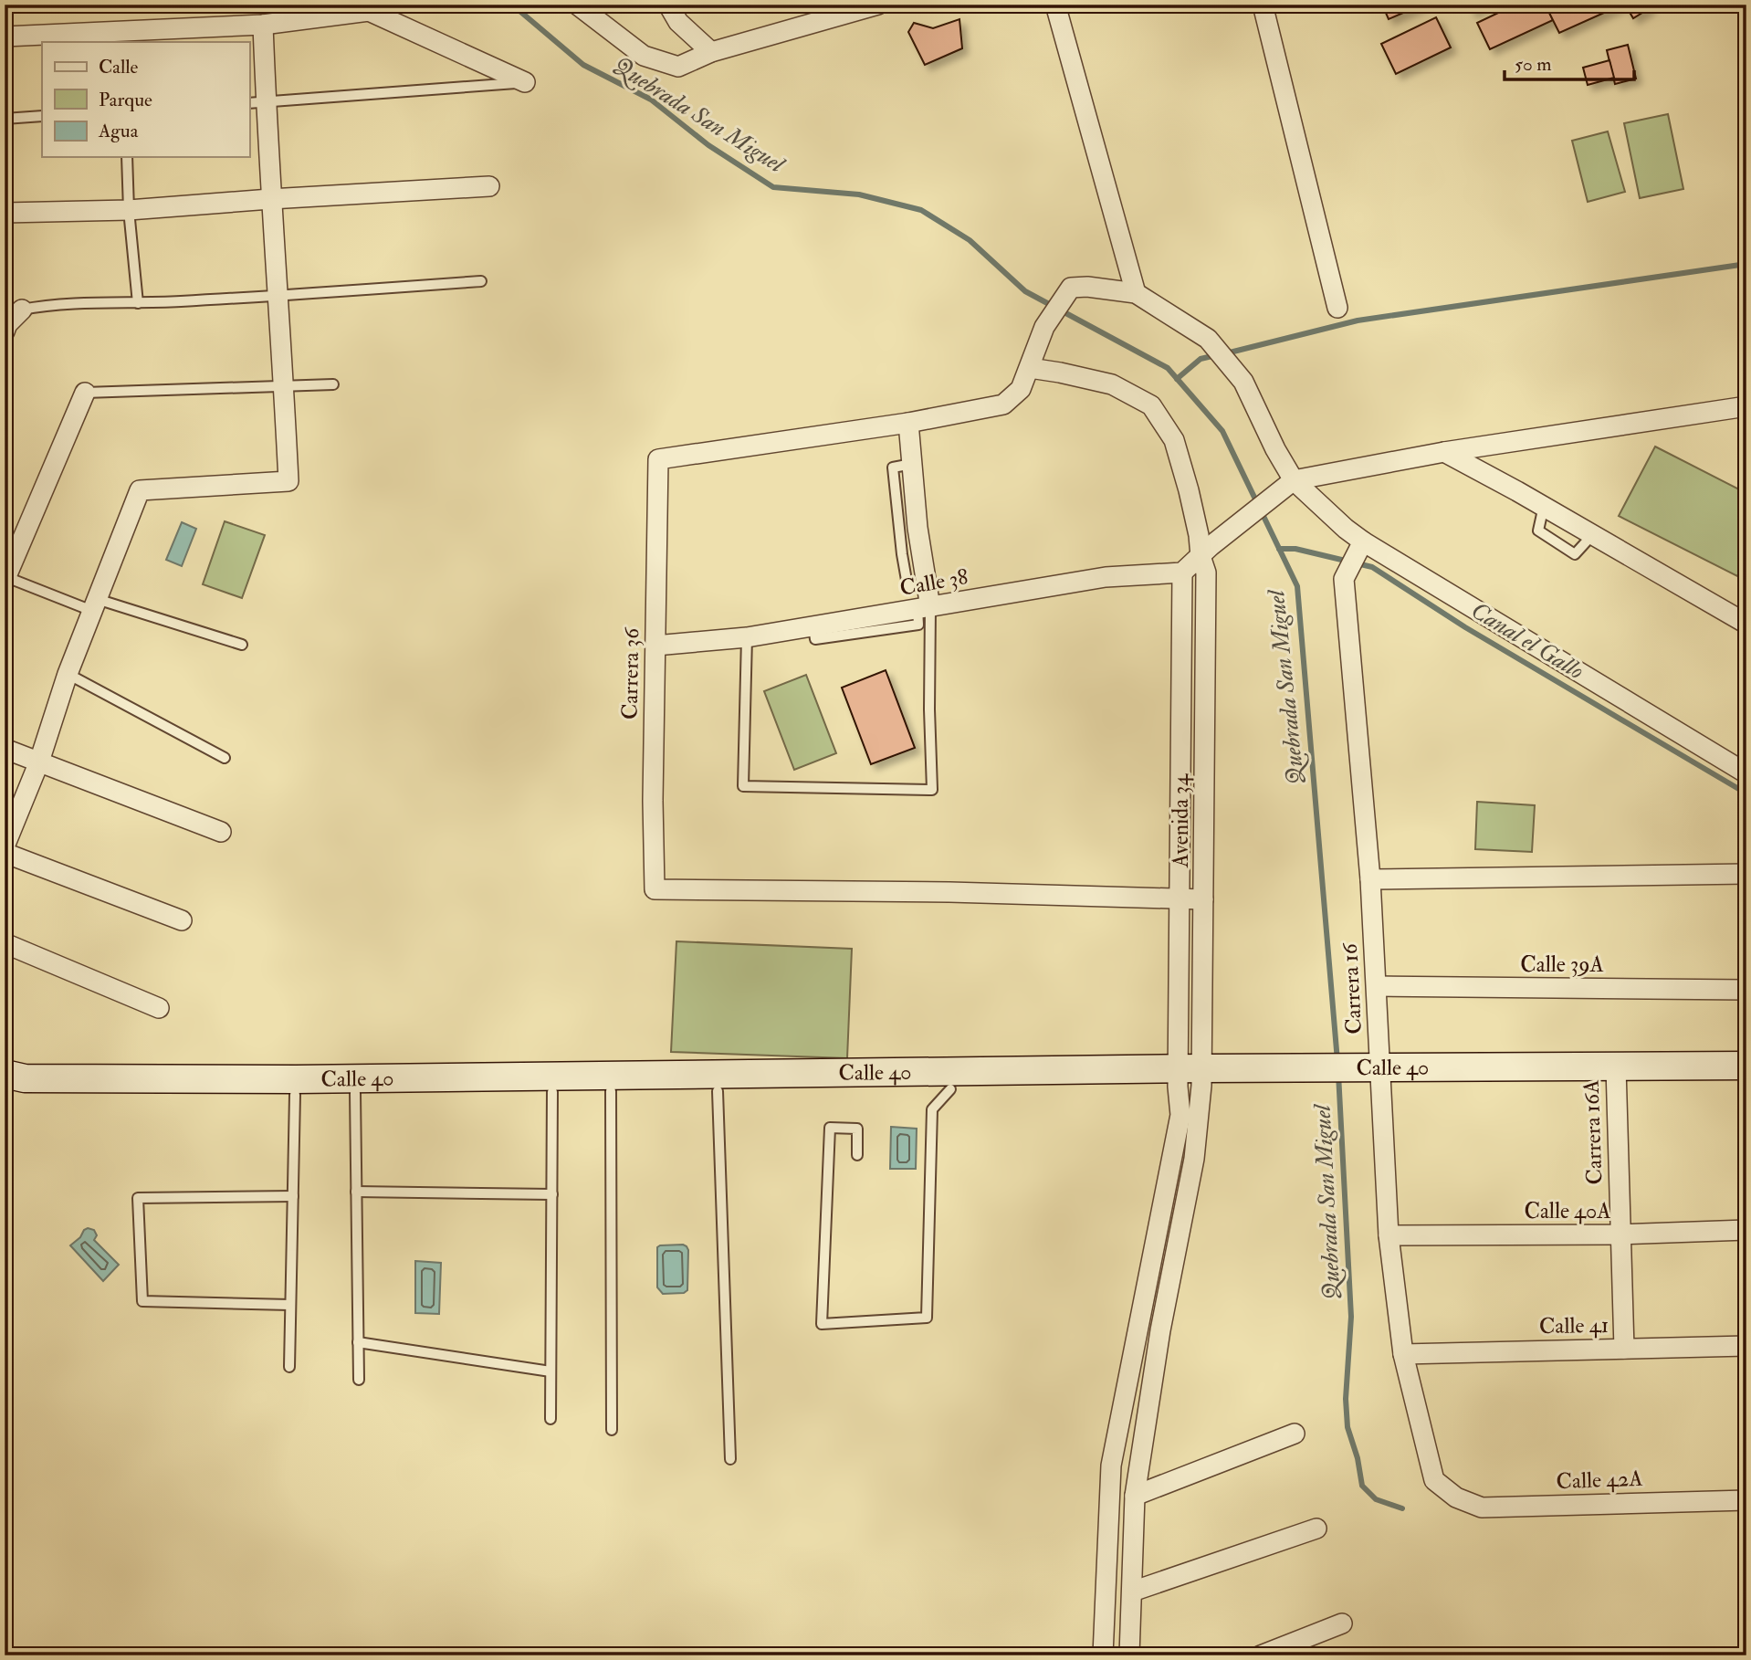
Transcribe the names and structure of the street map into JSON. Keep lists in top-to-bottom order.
{
  "streets": {
    "main road": ["Calle 40"],
    "street": [
      "Calle 38",
      "Carrera 36",
      "Avenida 34",
      "Calle 39A",
      "Carrera 16",
      "Carrera 16A",
      "Calle 40A",
      "Calle 41",
      "Calle 42A"
    ]
  },
  "crossings": [
    ["Calle 38", "Carrera 36"],
    ["Calle 38", "Avenida 34"],
    ["Carrera 36", "Avenida 34"],
    ["Avenida 34", "Calle 40"],
    ["Calle 39A", "Carrera 16"],
    ["Carrera 16", "Calle 40"],
    ["Carrera 16", "Calle 40A"],
    ["Carrera 16", "Calle 41"],
    ["Carrera 16", "Calle 42A"],
    ["Calle 40", "Carrera 16A"],
    ["Carrera 16A", "Calle 40A"],
    ["Carrera 16A", "Calle 41"]
  ],
  "water": ["Quebrada San Miguel", "Canal el Gallo"],
  "legend": ["Calle", "Parque", "Agua"],
  "scale_bar": "50 m"
}
